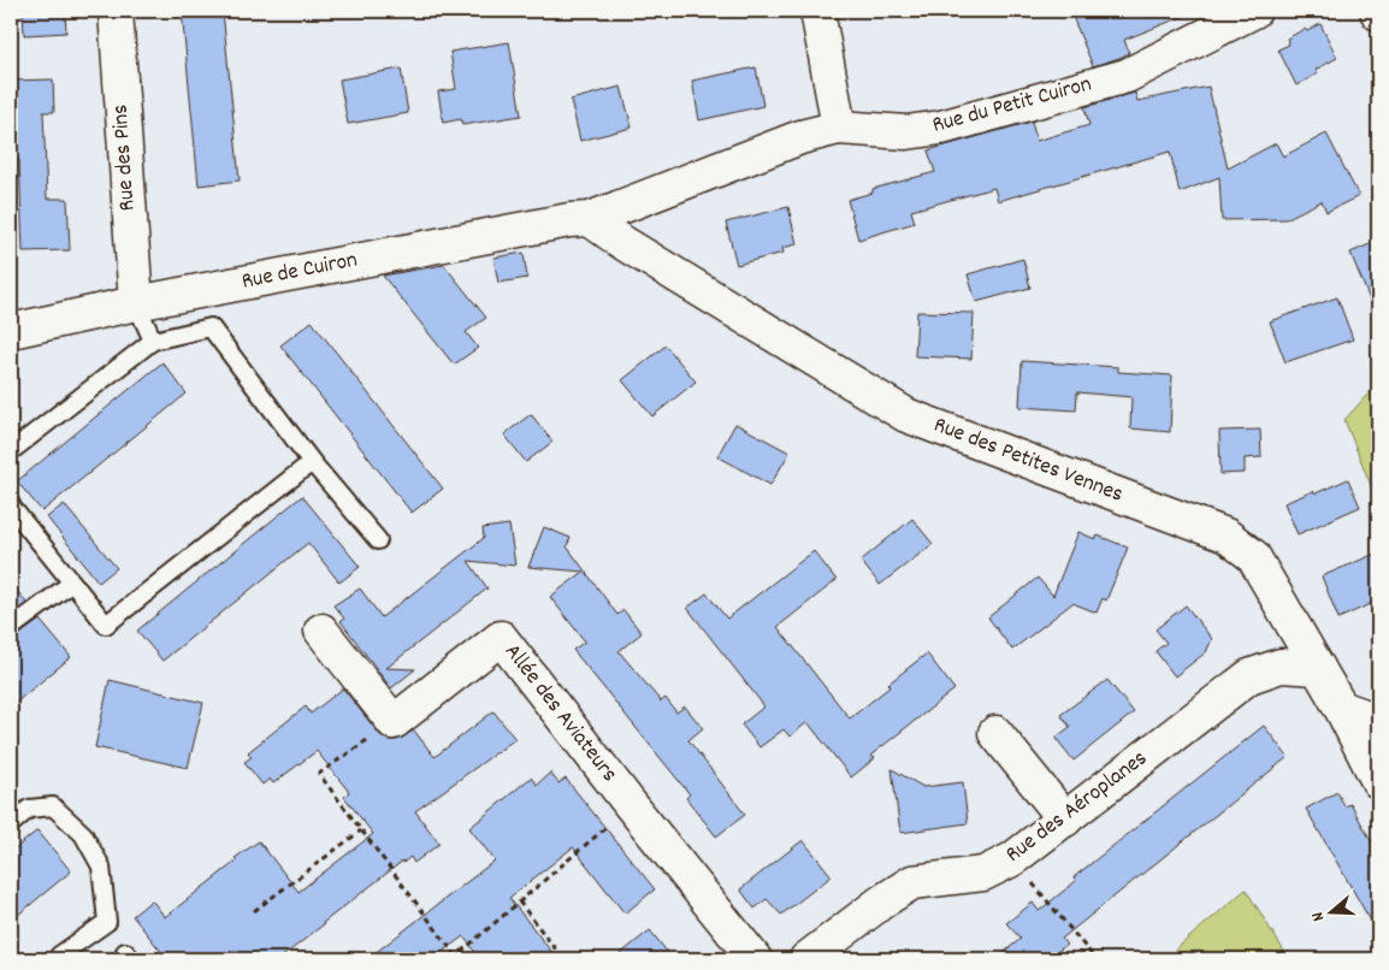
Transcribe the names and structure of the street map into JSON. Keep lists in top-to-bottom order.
{
  "streets": {
    "street": [
      "Rue du Petit Cuiron",
      "Rue des Pins",
      "Rue de Cuiron",
      "Rue des Petites Vennes",
      "Allée des Aviateurs",
      "Rue des Aéroplanes"
    ]
  },
  "crossings": [
    ["Rue du Petit Cuiron", "Rue de Cuiron"],
    ["Rue du Petit Cuiron", "Rue des Petites Vennes"],
    ["Rue des Pins", "Rue de Cuiron"],
    ["Rue de Cuiron", "Rue des Petites Vennes"],
    ["Rue des Petites Vennes", "Rue des Aéroplanes"]
  ],
  "north": "left"
}
